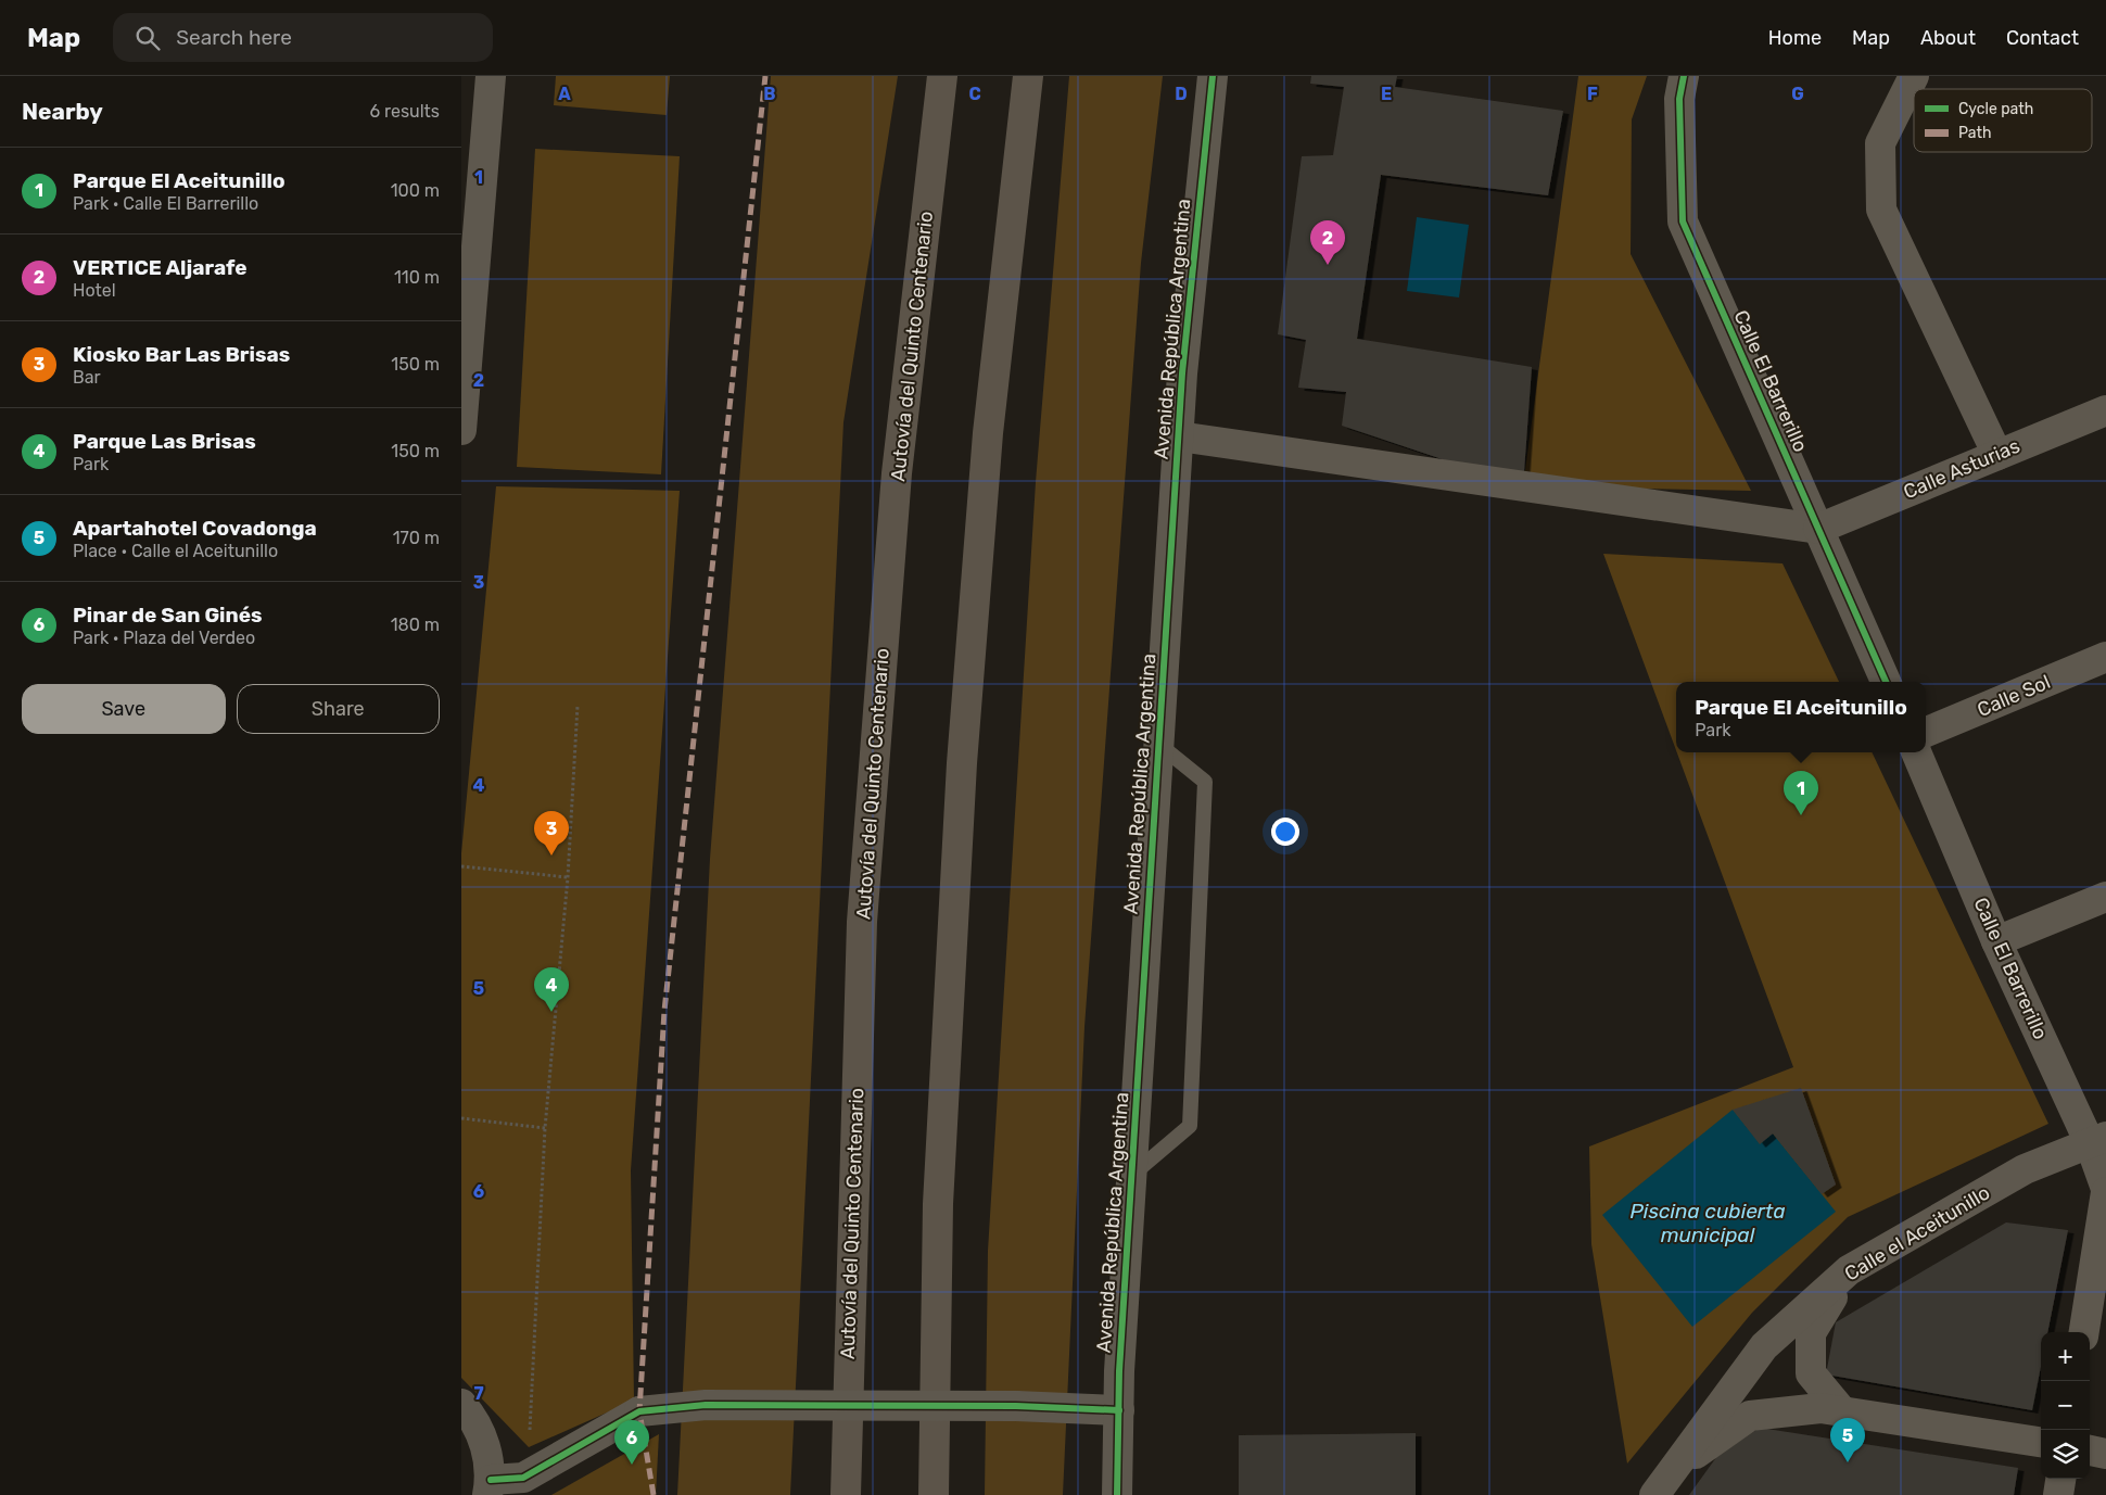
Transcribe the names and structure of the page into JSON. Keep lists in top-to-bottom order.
{
  "streets": {
    "highway": ["Autovía del Quinto Centenario"],
    "street": [
      "Avenida República Argentina",
      "Calle El Barrerillo",
      "Calle Asturias",
      "Calle Sol",
      "Calle el Aceitunillo"
    ]
  },
  "crossings": [
    ["Calle El Barrerillo", "Calle Asturias"],
    ["Calle El Barrerillo", "Calle el Aceitunillo"]
  ],
  "water": ["Piscina cubierta municipal"],
  "legend": ["Cycle path", "Path"],
  "page": {
    "header": "Map",
    "search": "Search here",
    "nav": [
      "Home",
      "Map",
      "About",
      "Contact"
    ],
    "heading": ["Nearby", "6 results"],
    "list": [
      {
        "mark": "1",
        "name": "Parque El Aceitunillo",
        "note": "Park · Calle El Barrerillo",
        "value": "100 m"
      },
      {
        "mark": "2",
        "name": "VERTICE Aljarafe",
        "note": "Hotel",
        "value": "110 m"
      },
      {
        "mark": "3",
        "name": "Kiosko Bar Las Brisas",
        "note": "Bar",
        "value": "150 m"
      },
      {
        "mark": "4",
        "name": "Parque Las Brisas",
        "note": "Park",
        "value": "150 m"
      },
      {
        "mark": "5",
        "name": "Apartahotel Covadonga",
        "note": "Place · Calle el Aceitunillo",
        "value": "170 m"
      },
      {
        "mark": "6",
        "name": "Pinar de San Ginés",
        "note": "Park · Plaza del Verdeo",
        "value": "180 m"
      }
    ],
    "pins": [
      "2",
      "1",
      "3",
      "4",
      "5",
      "6"
    ],
    "buttons": ["Save", "Share"],
    "popup": ["Parque El Aceitunillo", "Park"],
    "map_buttons": ["+", "−"]
  },
  "grid": {
    "columns": [
      "A",
      "B",
      "C",
      "D",
      "E",
      "F",
      "G"
    ],
    "rows": [
      "1",
      "2",
      "3",
      "4",
      "5",
      "6",
      "7"
    ]
  }
}
